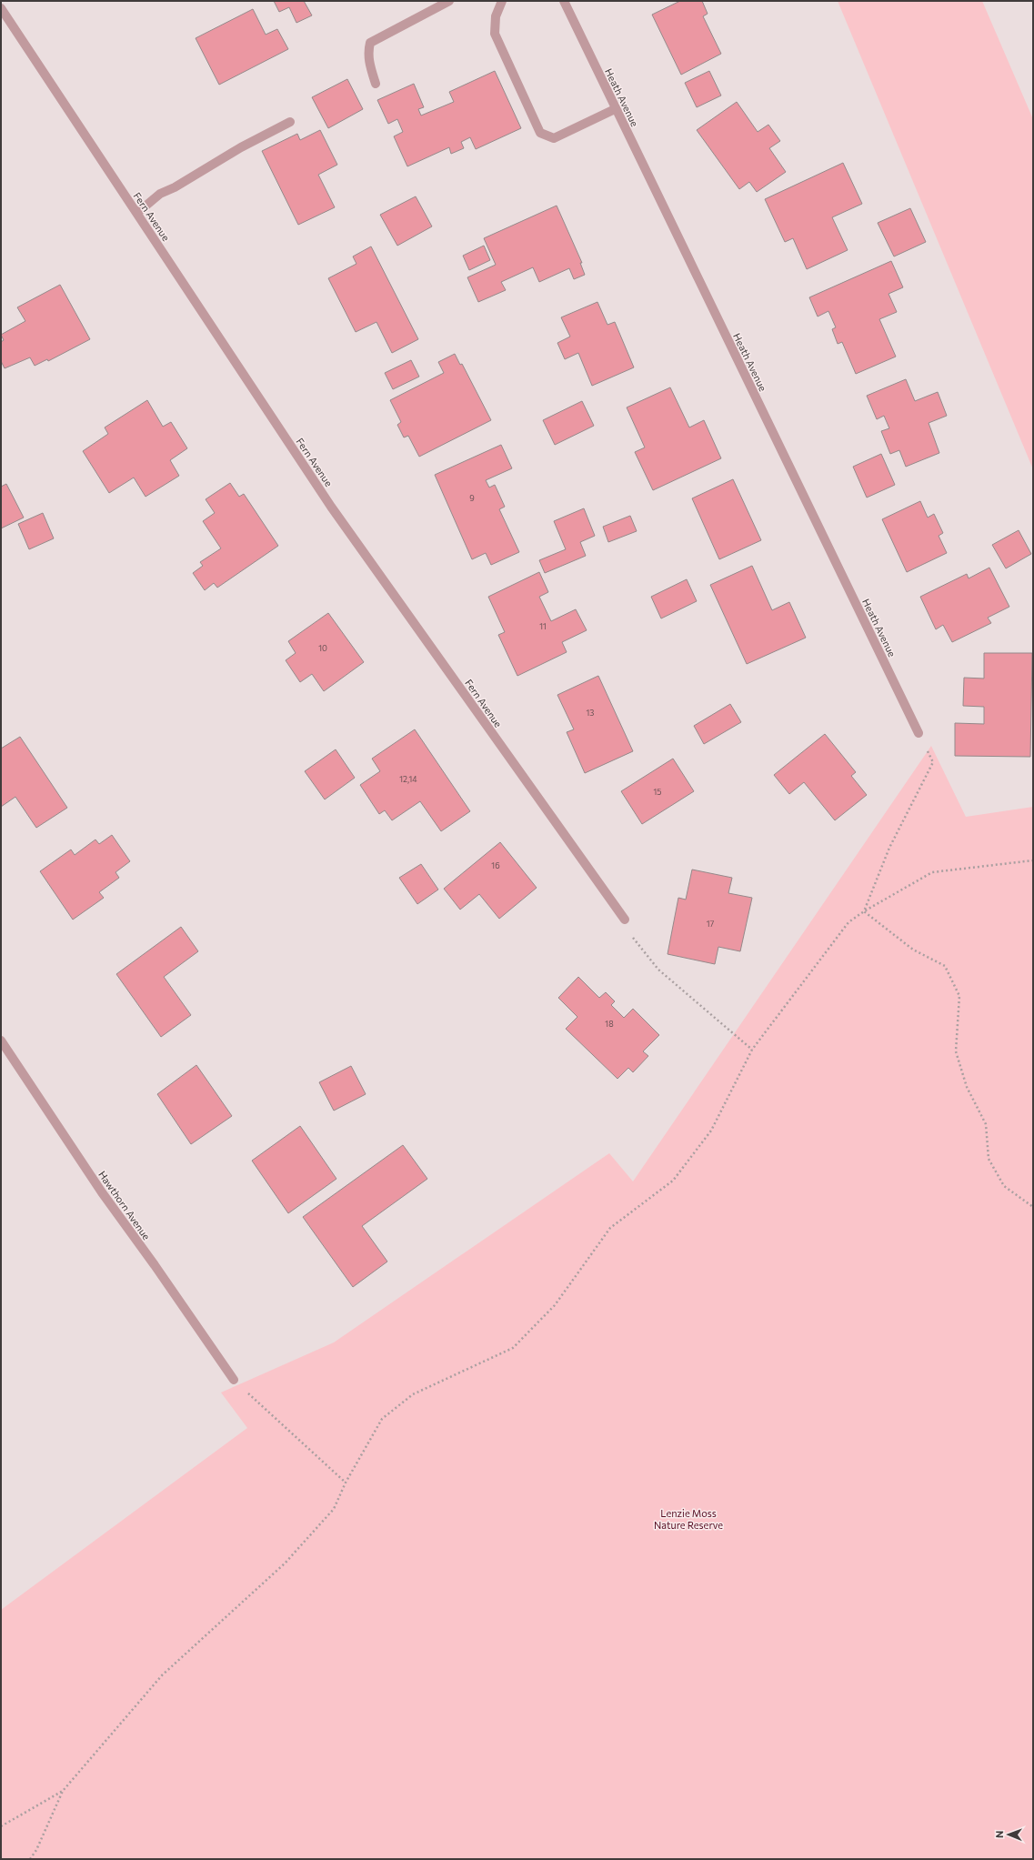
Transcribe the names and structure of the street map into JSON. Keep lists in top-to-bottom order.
{
  "streets": {
    "street": ["Heath Avenue", "Fern Avenue", "Hawthorn Avenue"]
  },
  "parks": ["Lenzie Moss Nature Reserve"],
  "house_numbers": [
    "9",
    "11",
    "10",
    "13",
    "12,14",
    "15",
    "16",
    "17",
    "18"
  ],
  "north": "left"
}
